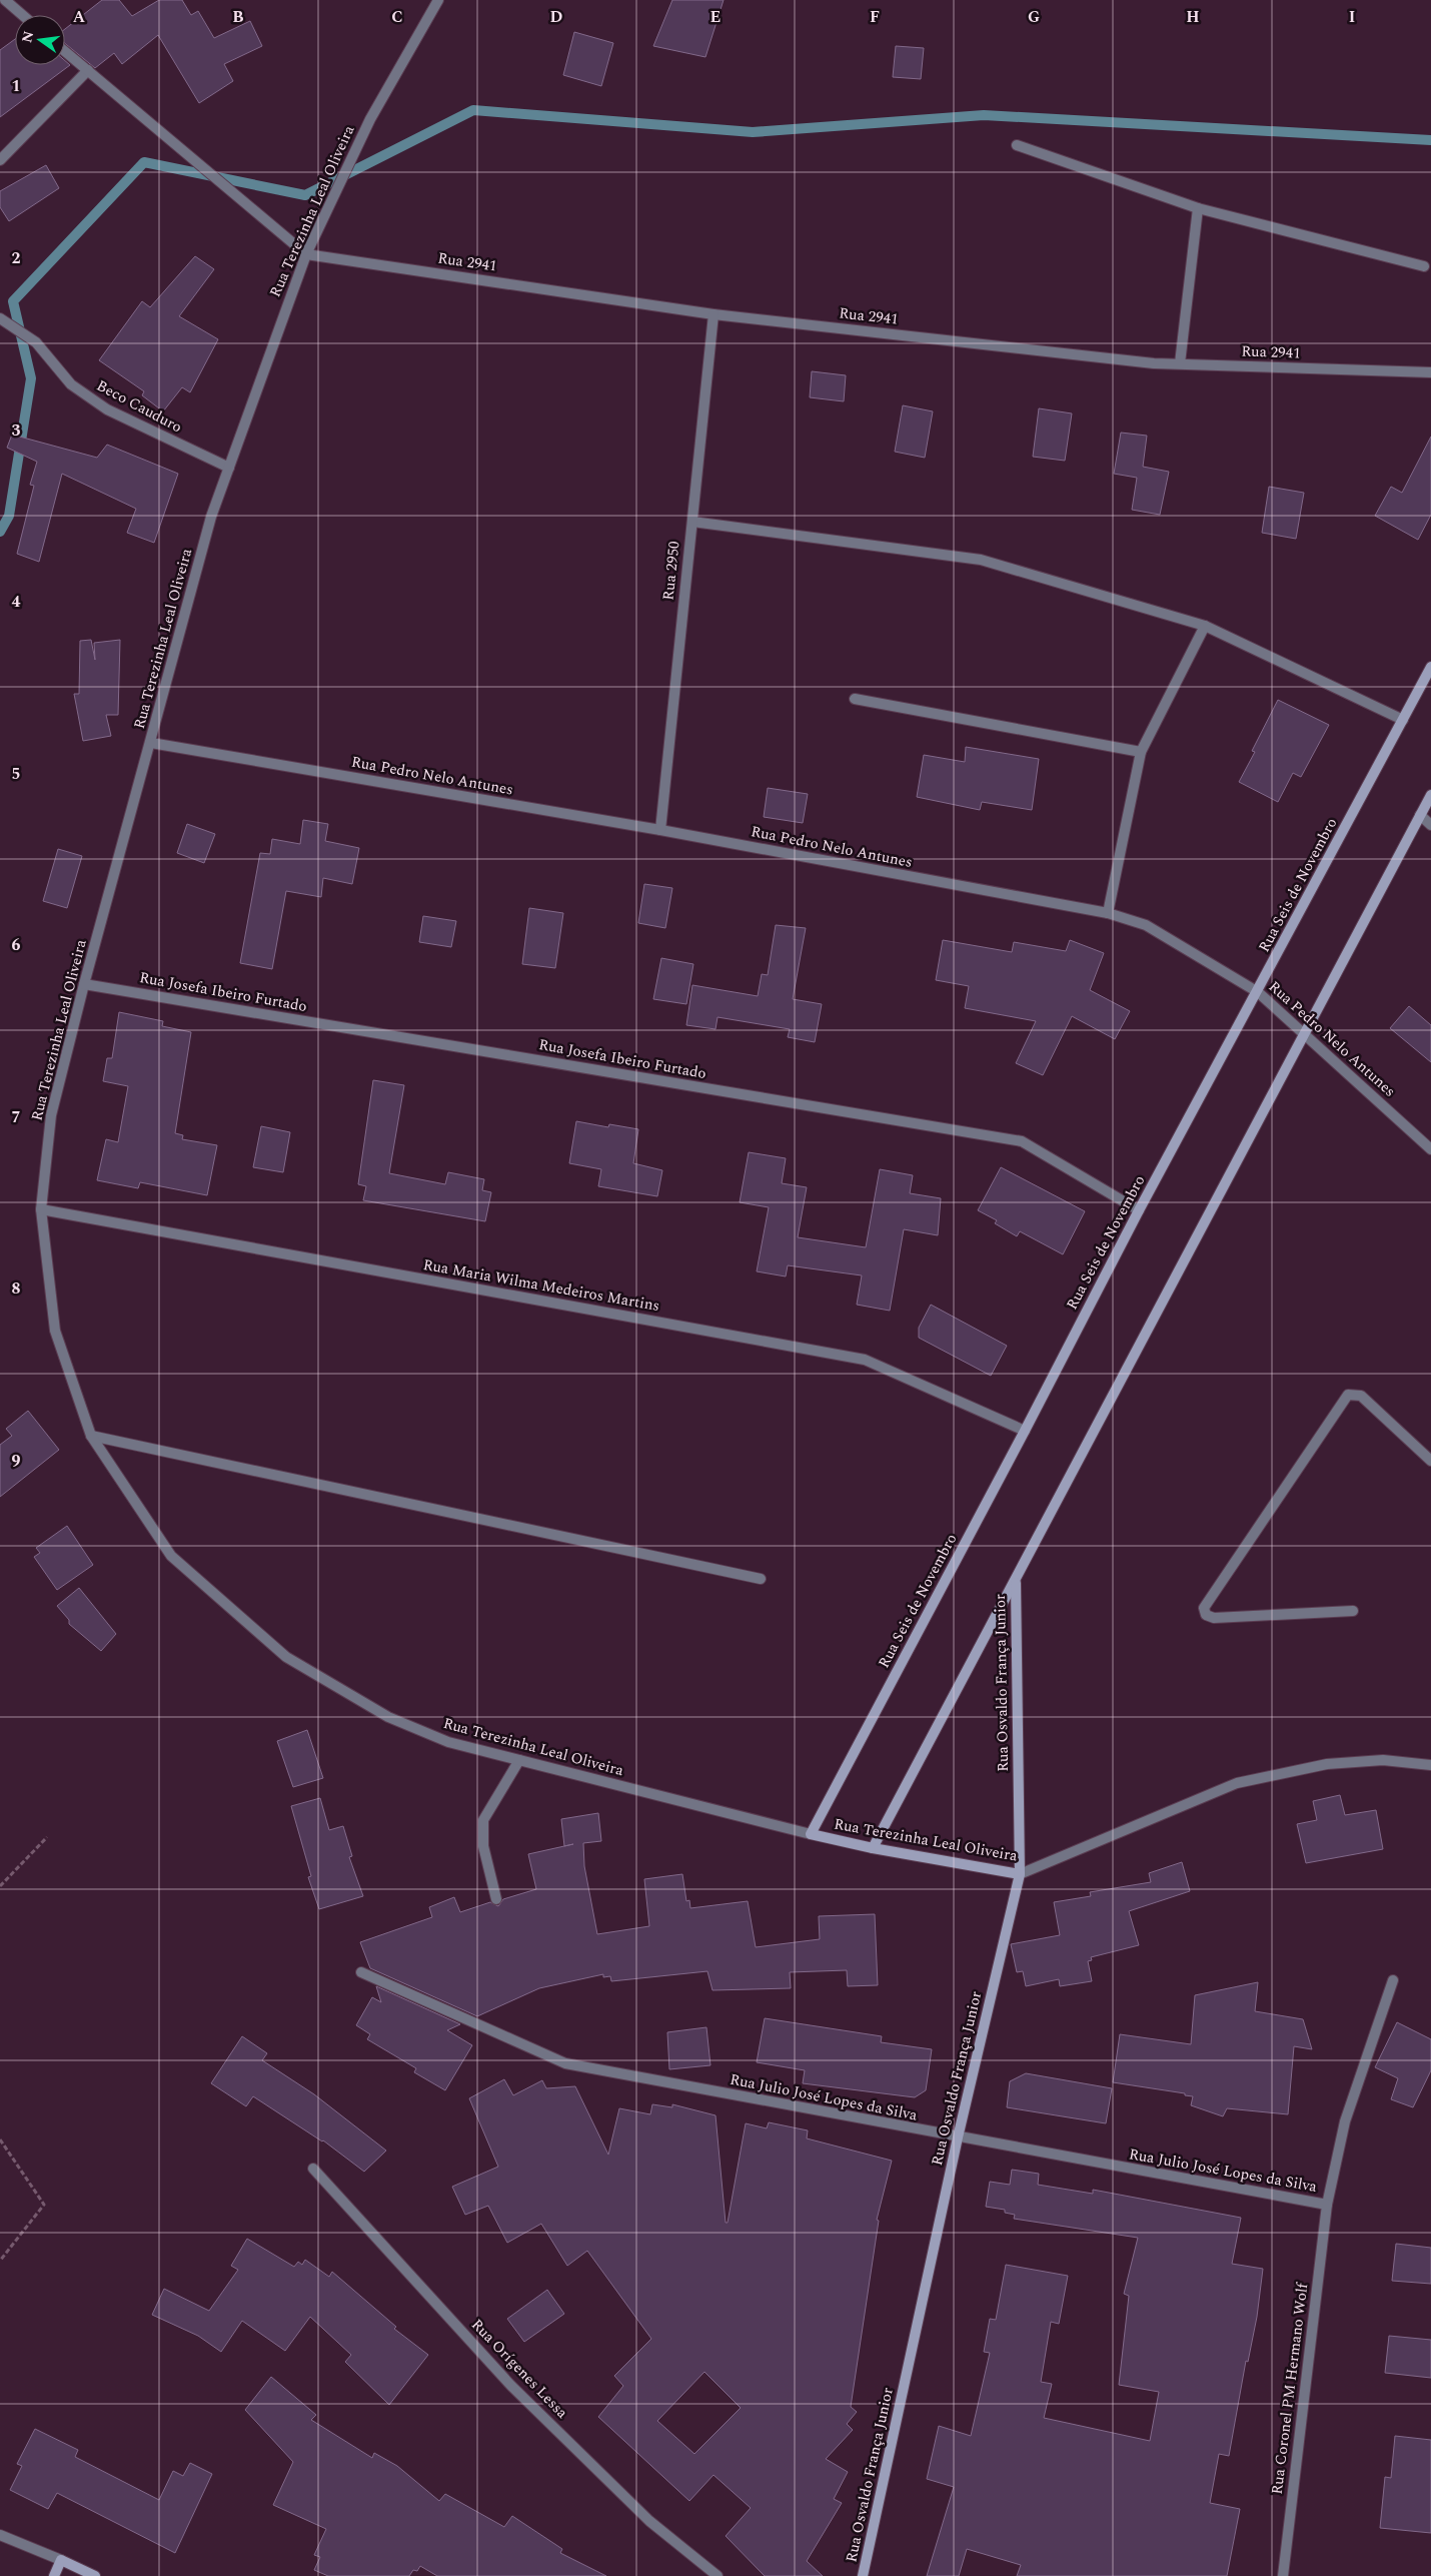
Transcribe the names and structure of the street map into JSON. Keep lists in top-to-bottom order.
{
  "streets": {
    "street": [
      "Rua Terezinha Leal Oliveira",
      "Rua 2941",
      "Beco Cauduro",
      "Rua 2950",
      "Rua Pedro Nelo Antunes",
      "Rua Seis de Novembro",
      "Rua Josefa Ibeiro Furtado",
      "Rua Maria Wilma Medeiros Martins",
      "Rua Osvaldo França Junior",
      "Rua Julio José Lopes da Silva",
      "Rua Orígenes Lessa",
      "Rua Coronel PM Hermano Wolf"
    ]
  },
  "crossings": [
    ["Rua Terezinha Leal Oliveira", "Rua 2941"],
    ["Rua Terezinha Leal Oliveira", "Beco Cauduro"],
    ["Rua Terezinha Leal Oliveira", "Rua Pedro Nelo Antunes"],
    ["Rua Terezinha Leal Oliveira", "Rua Seis de Novembro"],
    ["Rua Terezinha Leal Oliveira", "Rua Josefa Ibeiro Furtado"],
    ["Rua Terezinha Leal Oliveira", "Rua Maria Wilma Medeiros Martins"],
    ["Rua Terezinha Leal Oliveira", "Rua Osvaldo França Junior"],
    ["Rua 2941", "Rua 2950"],
    ["Rua 2950", "Rua Pedro Nelo Antunes"],
    ["Rua Pedro Nelo Antunes", "Rua Seis de Novembro"],
    ["Rua Seis de Novembro", "Rua Josefa Ibeiro Furtado"],
    ["Rua Seis de Novembro", "Rua Maria Wilma Medeiros Martins"],
    ["Rua Osvaldo França Junior", "Rua Julio José Lopes da Silva"],
    ["Rua Julio José Lopes da Silva", "Rua Coronel PM Hermano Wolf"]
  ],
  "north": "left",
  "grid": {
    "columns": [
      "A",
      "B",
      "C",
      "D",
      "E",
      "F",
      "G",
      "H",
      "I"
    ],
    "rows": [
      "1",
      "2",
      "3",
      "4",
      "5",
      "6",
      "7",
      "8",
      "9"
    ]
  }
}
